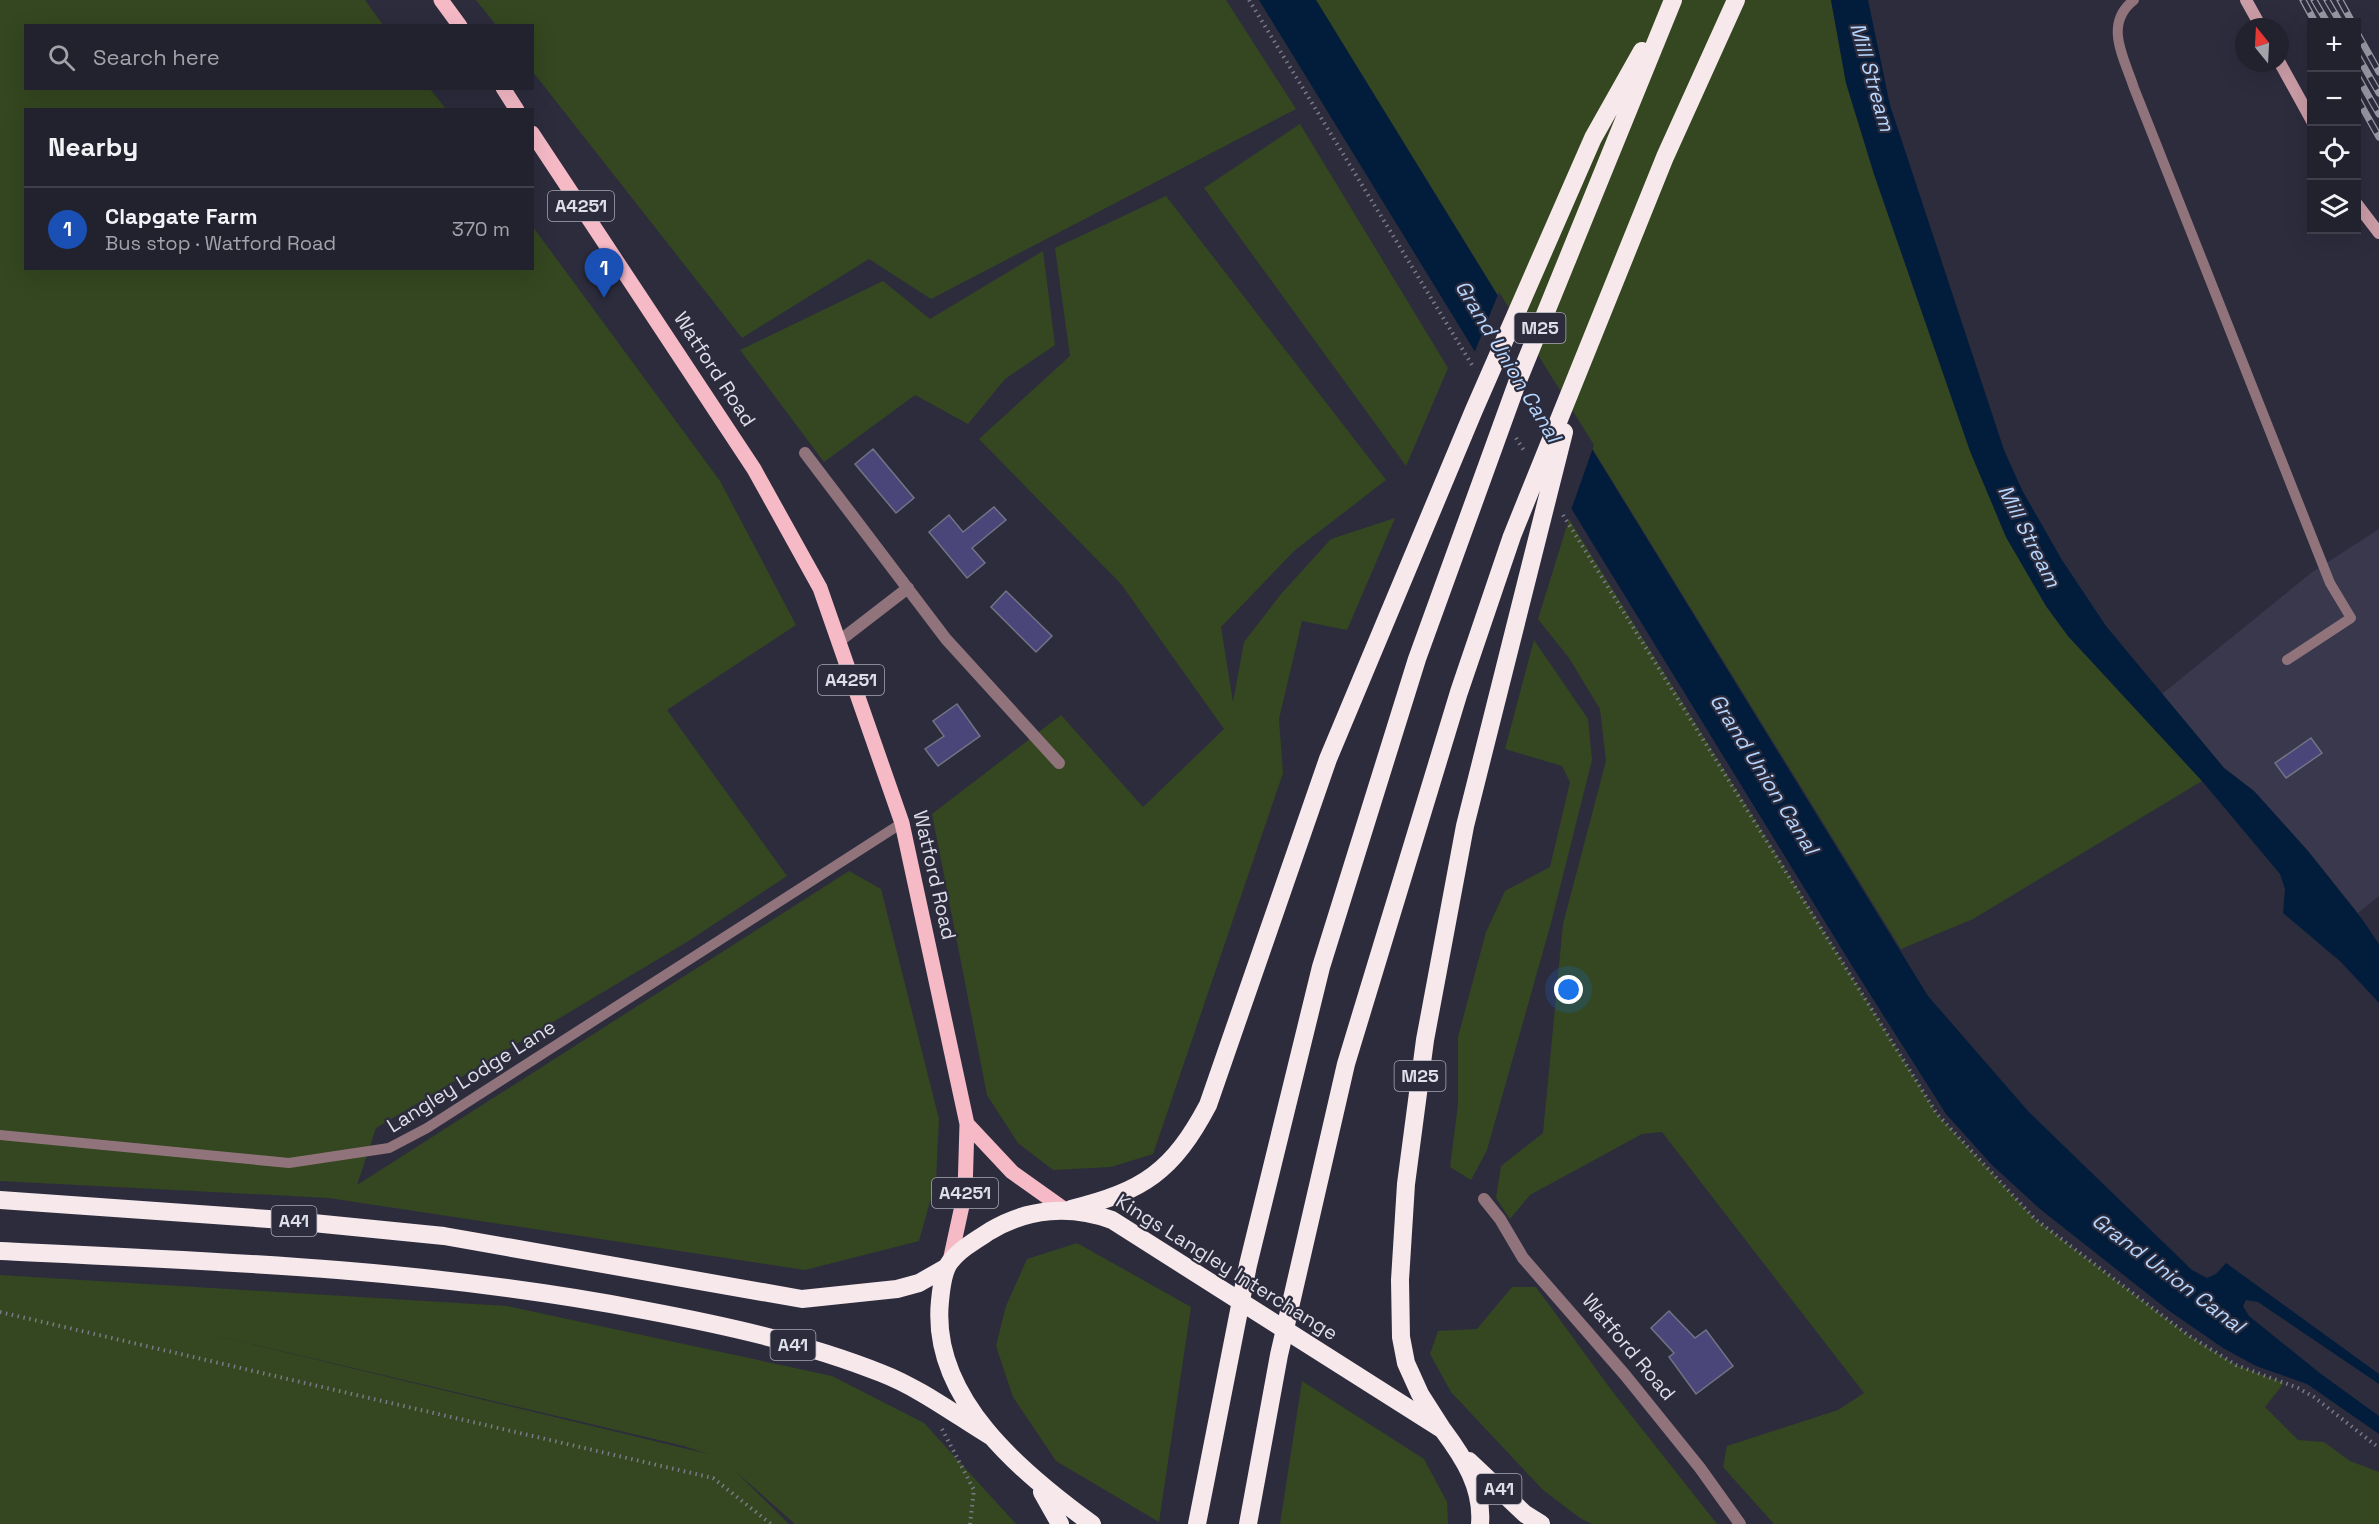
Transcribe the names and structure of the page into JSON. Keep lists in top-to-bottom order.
{
  "streets": {
    "highway": ["M25", "A41", "Kings Langley Interchange"],
    "main road": ["A4251", "Watford Road"],
    "lane": ["Langley Lodge Lane"]
  },
  "crossings": [
    ["A4251", "M25"],
    ["A4251", "Watford Road"],
    ["A4251", "Kings Langley Interchange"],
    ["M25", "Kings Langley Interchange"],
    ["Watford Road", "Langley Lodge Lane"],
    ["Watford Road", "A41"],
    ["Watford Road", "Kings Langley Interchange"],
    ["A41", "Kings Langley Interchange"]
  ],
  "water": ["Mill Stream", "Grand Union Canal"],
  "north": "top",
  "page": {
    "map_buttons": ["+", "−"],
    "search": "Search here",
    "heading": "Nearby",
    "list": [
      {
        "mark": "1",
        "name": "Clapgate Farm",
        "note": "Bus stop · Watford Road",
        "value": "370 m"
      }
    ],
    "pins": "1"
  }
}
